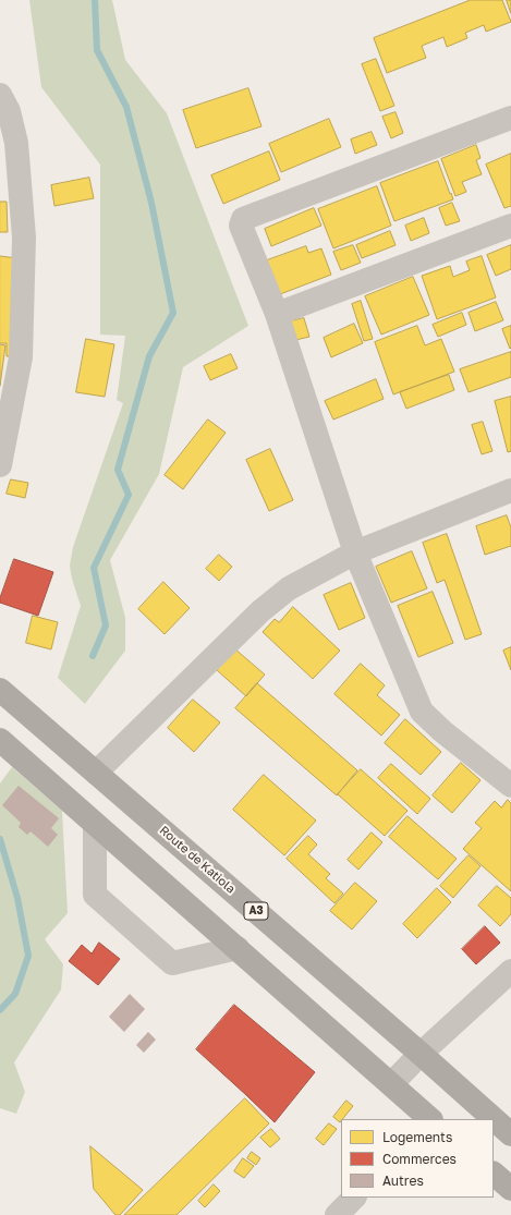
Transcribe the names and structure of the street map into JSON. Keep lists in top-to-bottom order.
{
  "streets": {
    "highway": ["Route de Katiola", "A3"]
  },
  "legend": ["Logements", "Commerces", "Autres"]
}
